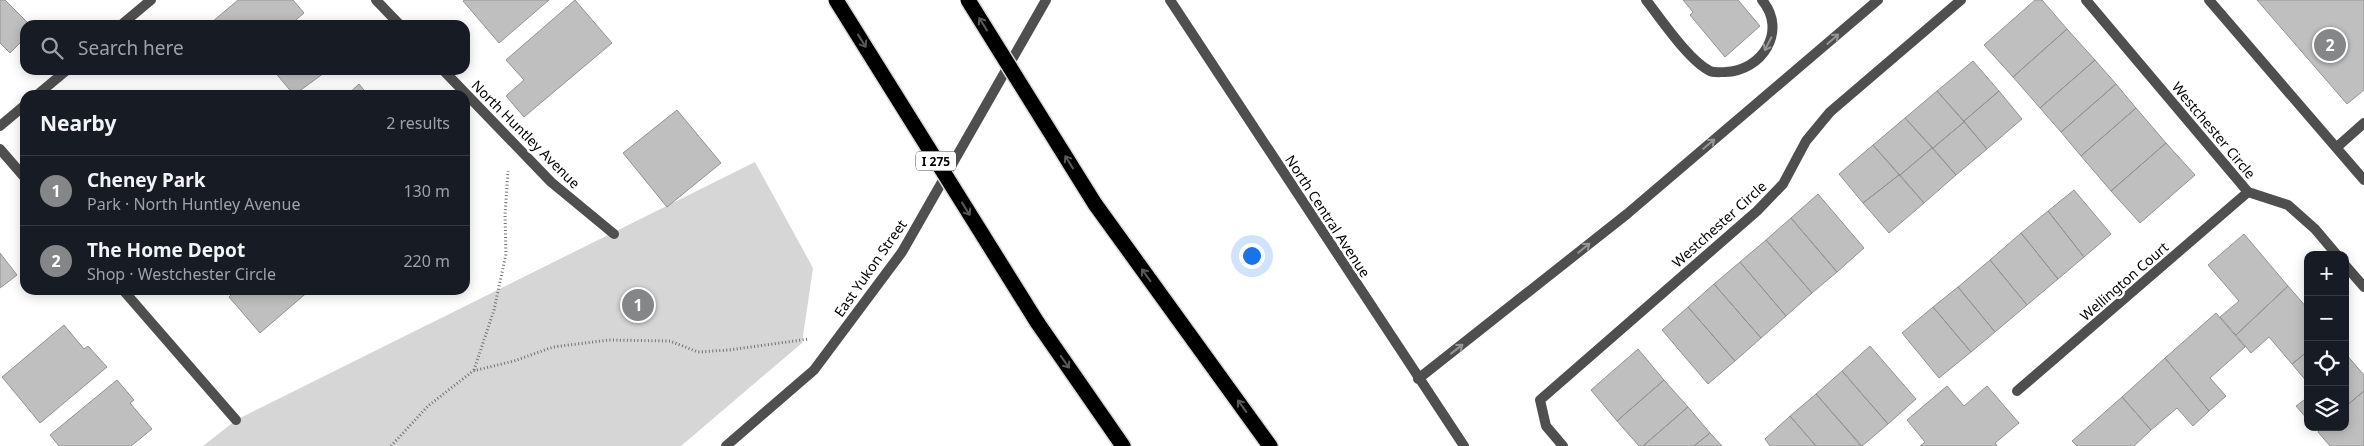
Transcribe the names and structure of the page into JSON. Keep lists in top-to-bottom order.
{
  "streets": {
    "highway": ["I 275"],
    "street": [
      "Westchester Circle",
      "North Huntley Avenue",
      "North Central Avenue",
      "East Yukon Street",
      "Wellington Court"
    ]
  },
  "crossings": [
    ["Westchester Circle", "Wellington Court"]
  ],
  "page": {
    "search": "Search here",
    "pins": ["2", "1"],
    "heading": ["Nearby", "2 results"],
    "list": [
      {
        "mark": "1",
        "name": "Cheney Park",
        "note": "Park · North Huntley Avenue",
        "value": "130 m"
      },
      {
        "mark": "2",
        "name": "The Home Depot",
        "note": "Shop · Westchester Circle",
        "value": "220 m"
      }
    ],
    "map_buttons": ["+", "−"]
  }
}
